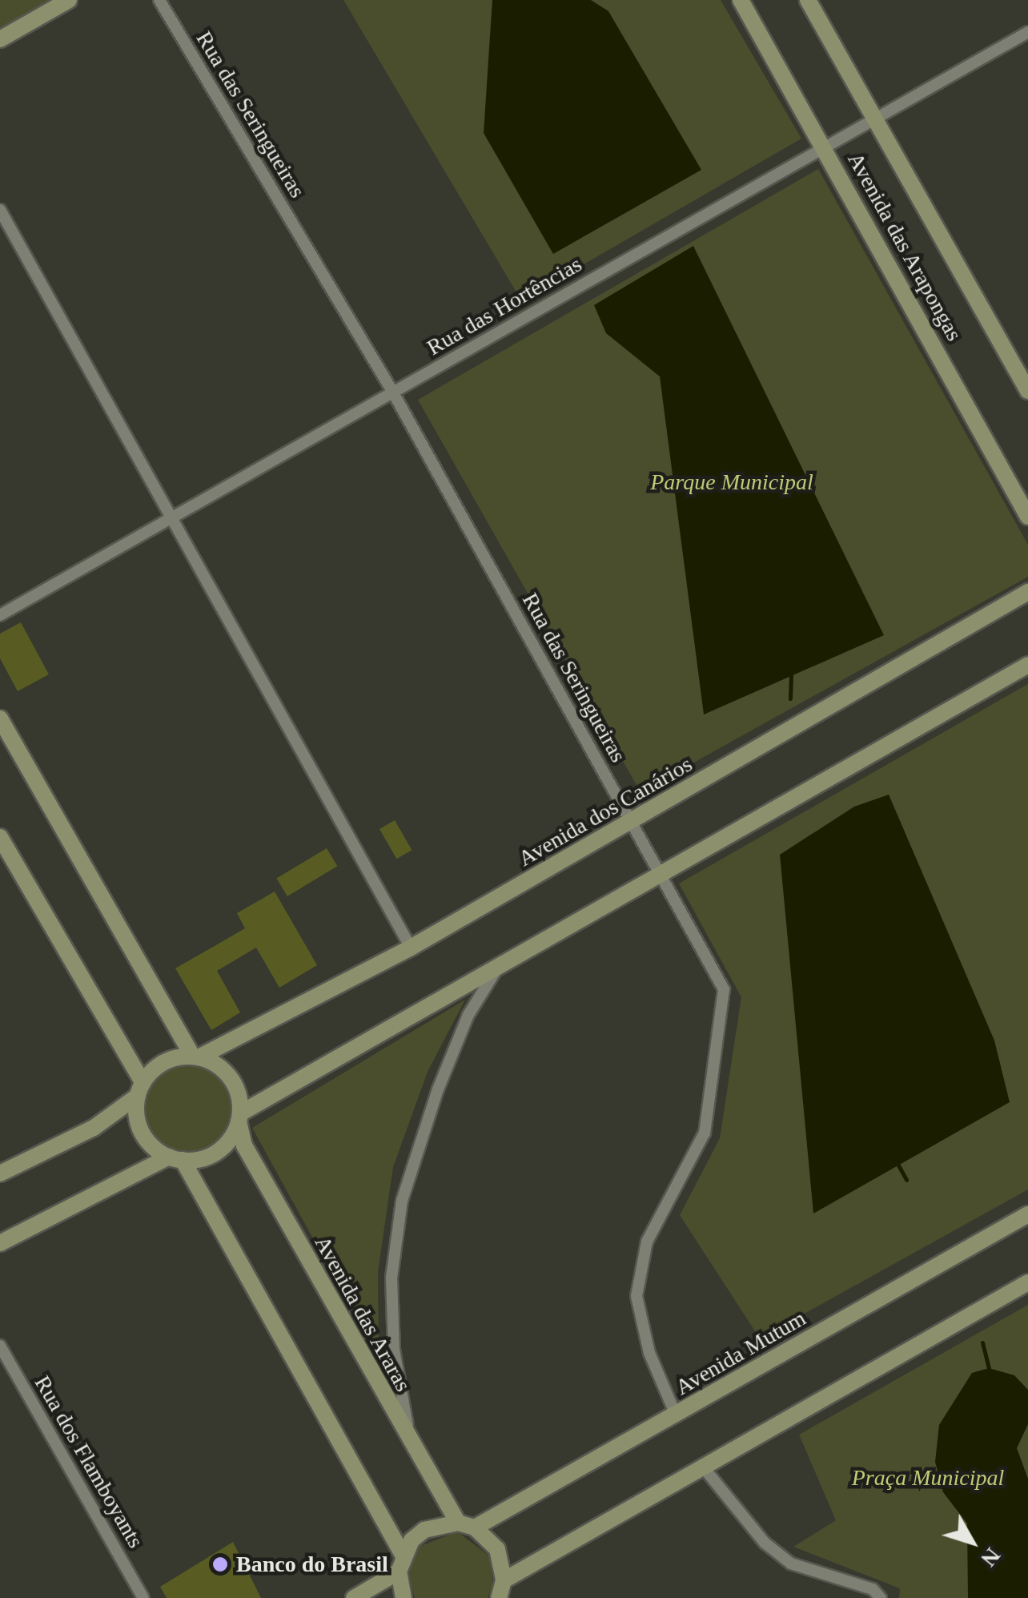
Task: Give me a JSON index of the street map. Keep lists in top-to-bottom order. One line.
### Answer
{"streets":{"street":["Rua das Seringueiras","Avenida das Arapongas","Rua das Hortências","Avenida dos Canários","Avenida das Araras","Avenida Mutum","Rua dos Flamboyants"]},"crossings":[["Rua das Seringueiras","Rua das Hortências"],["Rua das Seringueiras","Avenida dos Canários"],["Rua das Seringueiras","Avenida Mutum"],["Avenida das Arapongas","Rua das Hortências"],["Avenida dos Canários","Avenida das Araras"],["Avenida das Araras","Avenida Mutum"]],"parks":["Parque Municipal","Praça Municipal"],"places":["Banco do Brasil"],"north":"bottom right"}
